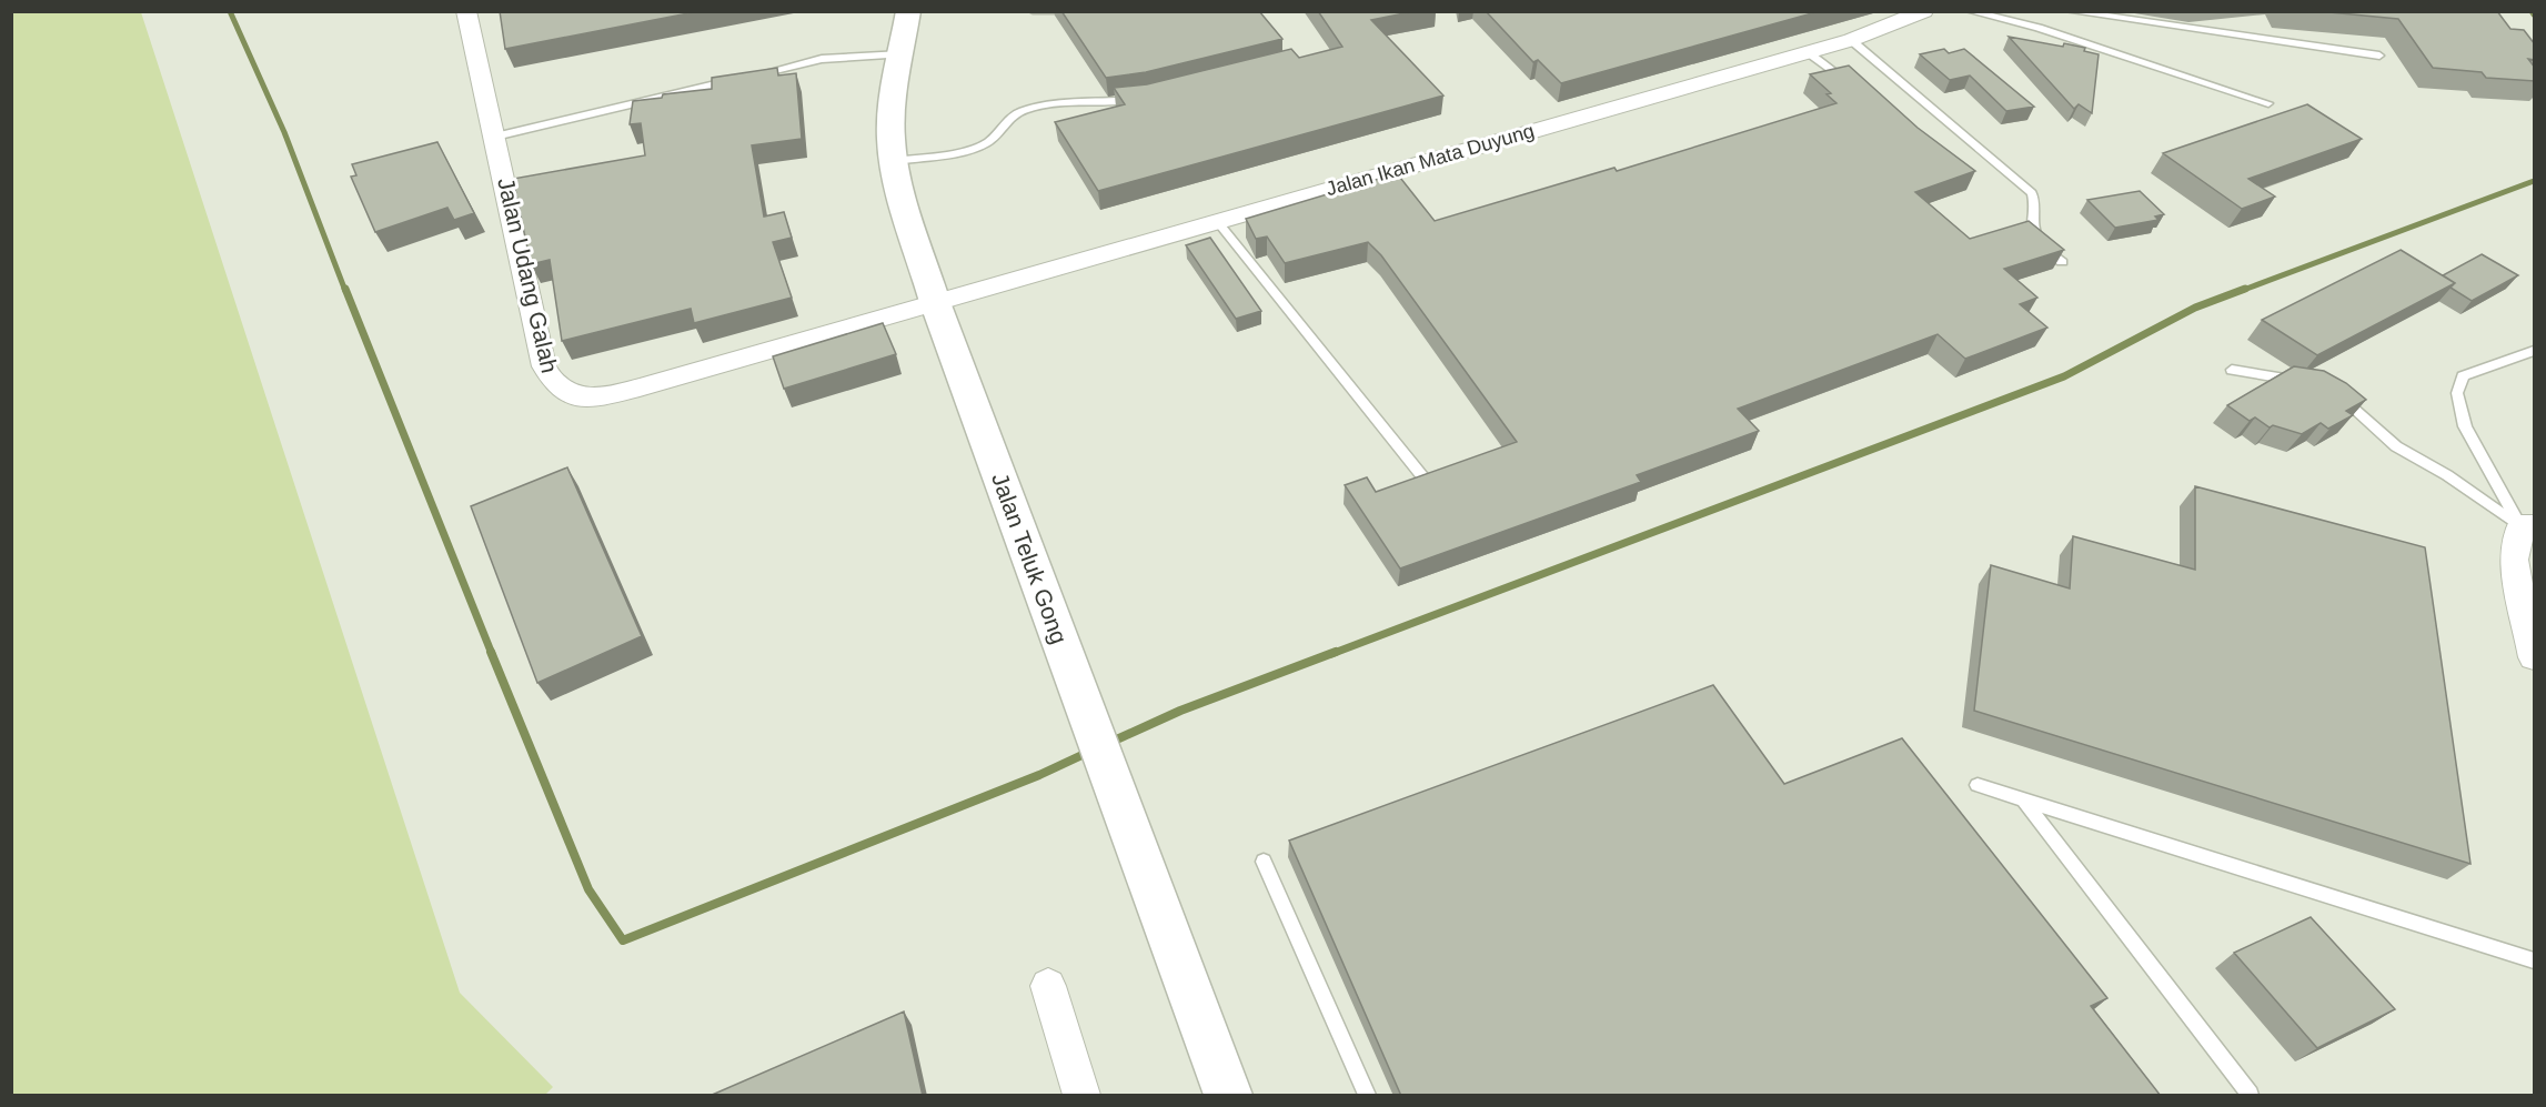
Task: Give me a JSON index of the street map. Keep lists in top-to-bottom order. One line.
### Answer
{"streets":{"street":["Jalan Ikan Mata Duyung","Jalan Udang Galah","Jalan Teluk Gong"]},"crossings":[["Jalan Ikan Mata Duyung","Jalan Udang Galah"],["Jalan Ikan Mata Duyung","Jalan Teluk Gong"],["Jalan Udang Galah","Jalan Teluk Gong"]]}
